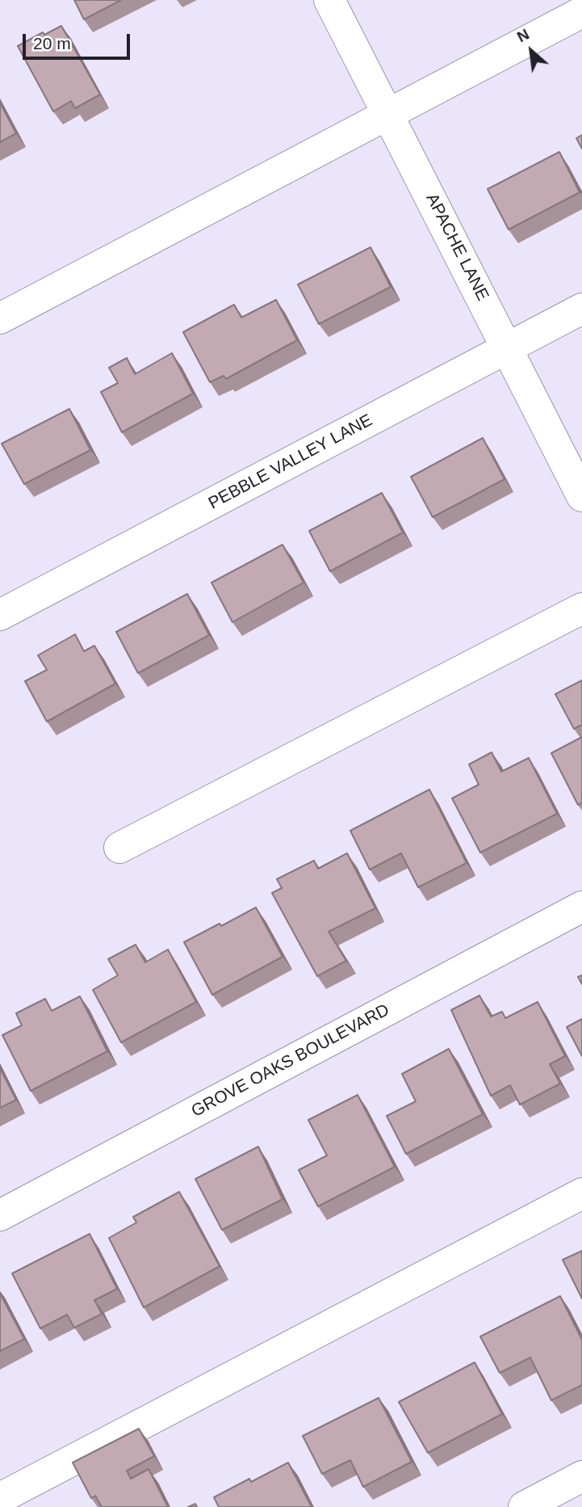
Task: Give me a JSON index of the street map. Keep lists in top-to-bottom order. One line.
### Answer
{"streets":{"street":["APACHE LANE","PEBBLE VALLEY LANE","GROVE OAKS BOULEVARD"]},"crossings":[["APACHE LANE","PEBBLE VALLEY LANE"]],"scale_bar":"20 m","north":"top left"}
